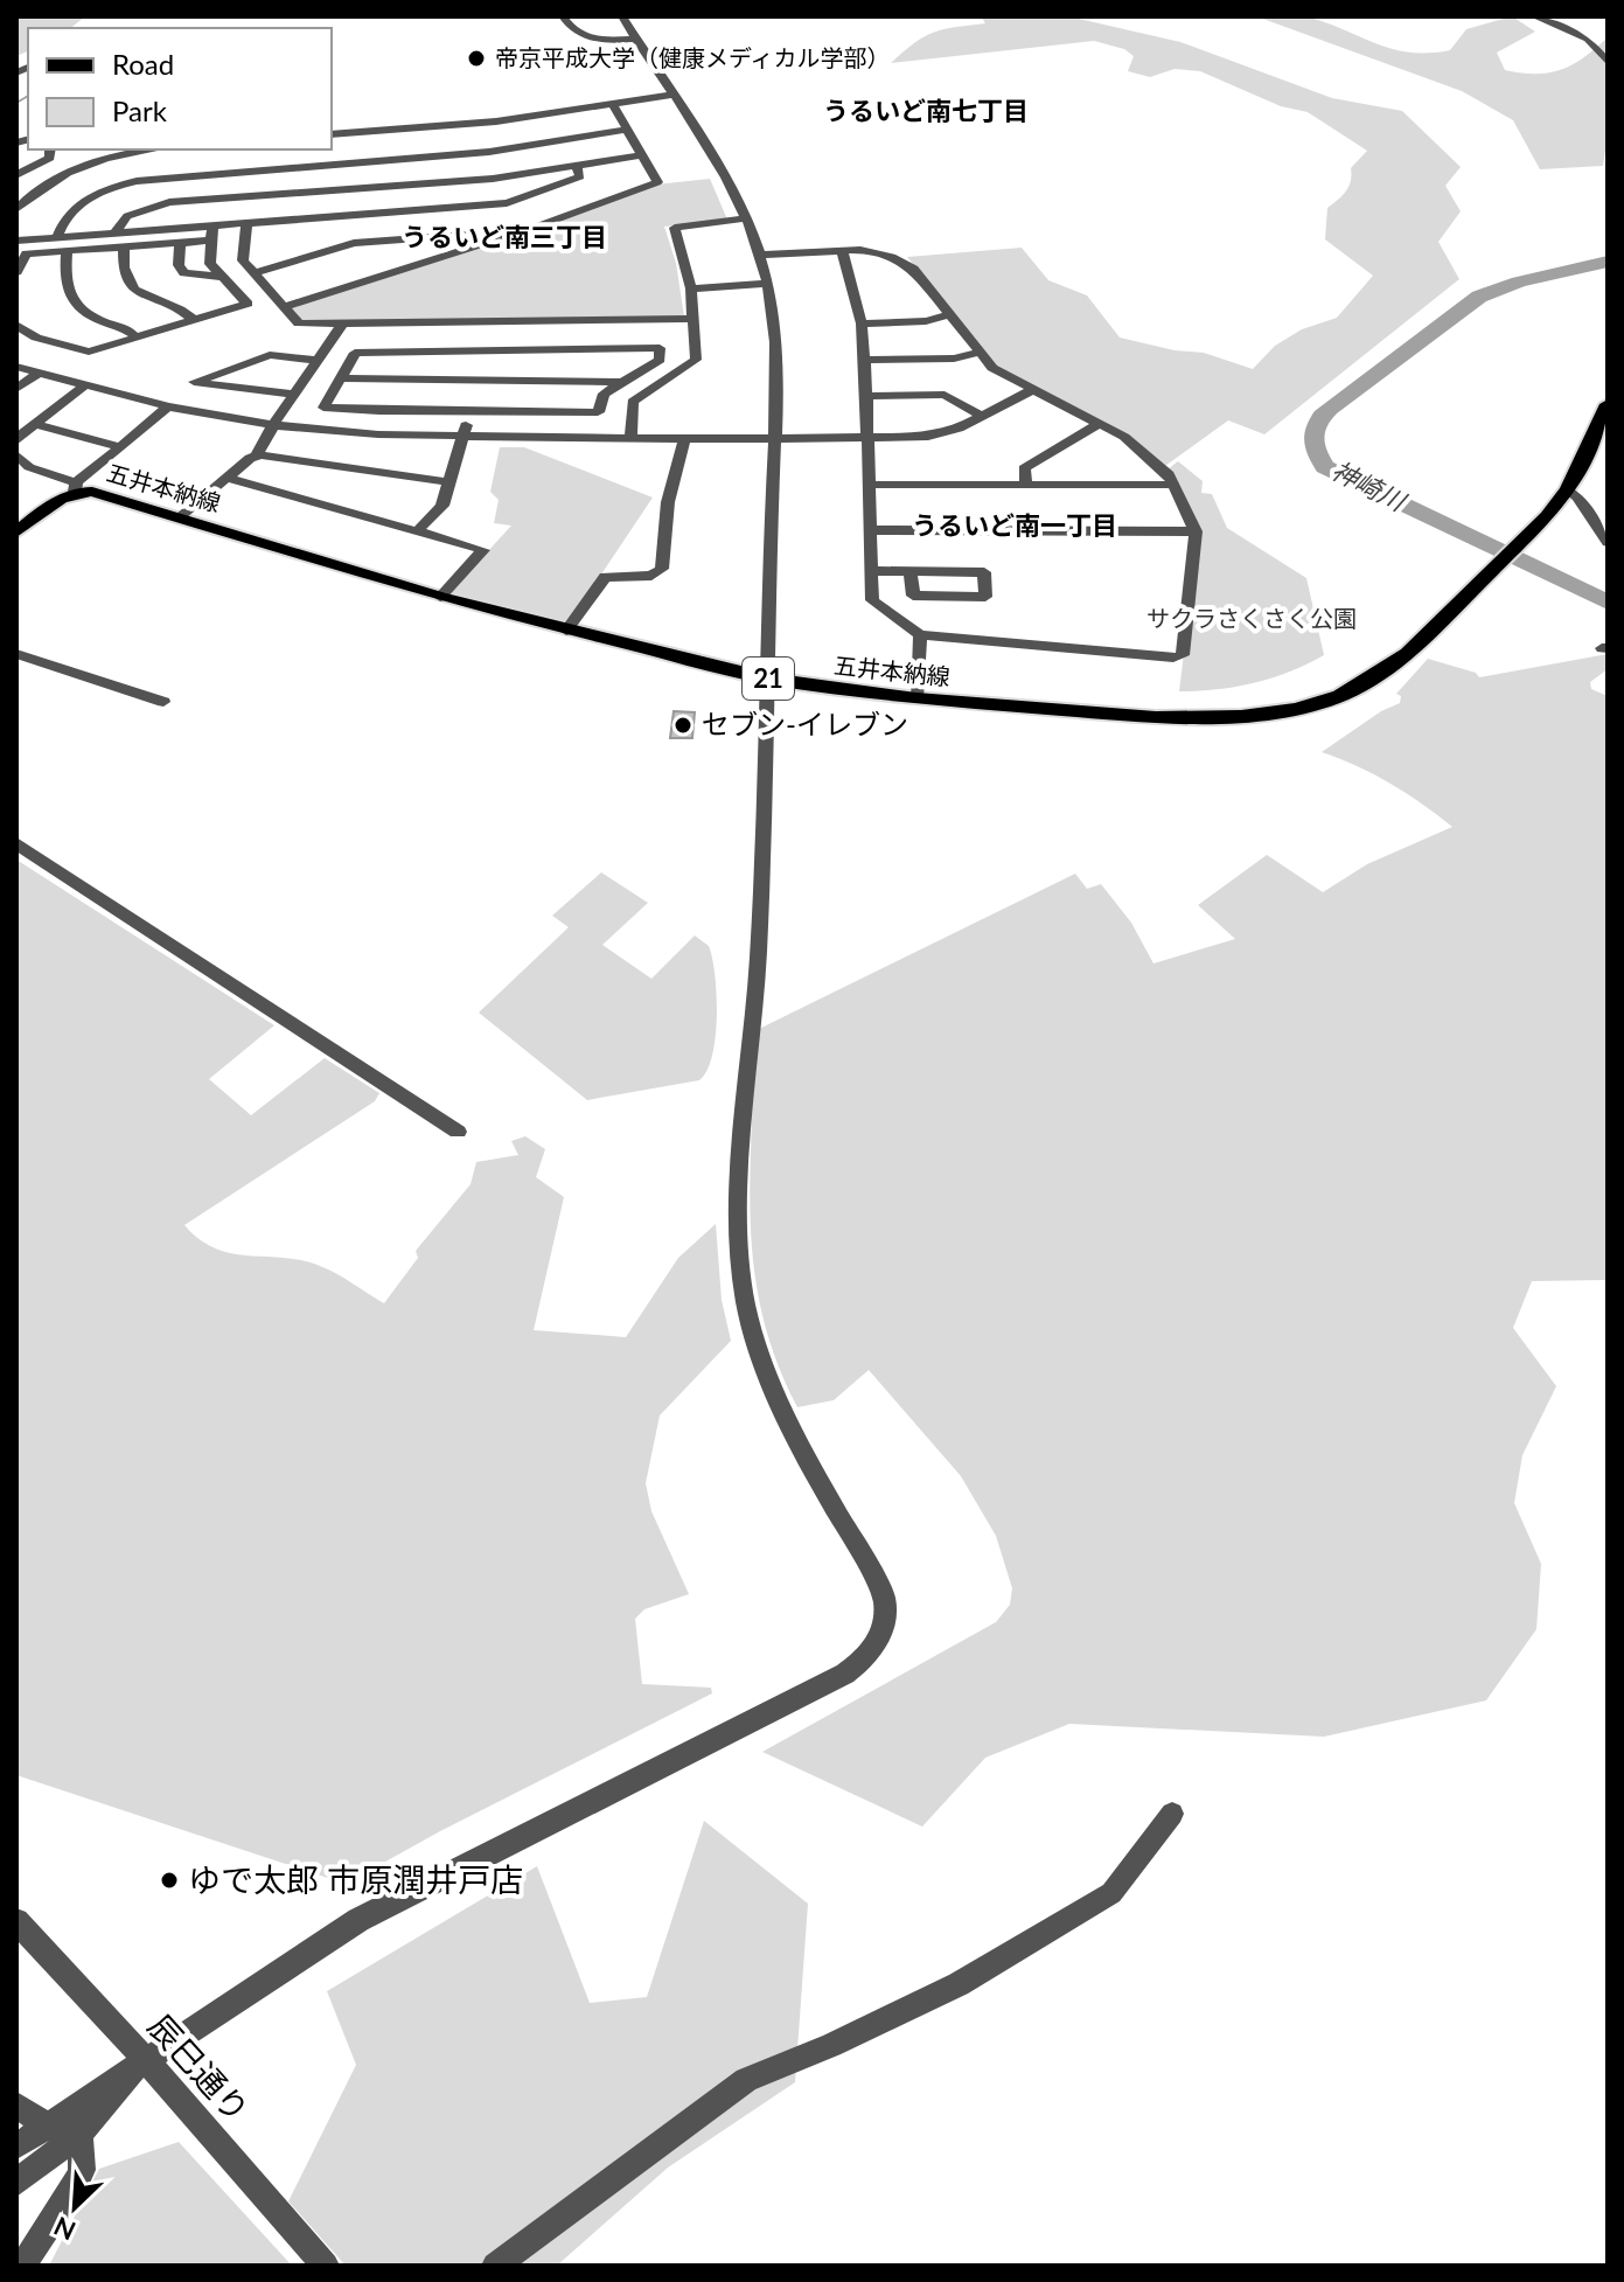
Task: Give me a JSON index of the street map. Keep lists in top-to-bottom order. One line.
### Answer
{"streets":{"main road":["五井本納線","21"],"street":["辰巳通り"]},"districts":["うるいど南七丁目","うるいど南三丁目","うるいど南一丁目"],"water":["神崎川"],"parks":["サクラさくさく公園"],"places":["帝京平成大学（健康メディカル学部）","セブン-イレブン","ゆで太郎 市原潤井戸店"],"legend":["Road","Park"],"north":"bottom left"}
